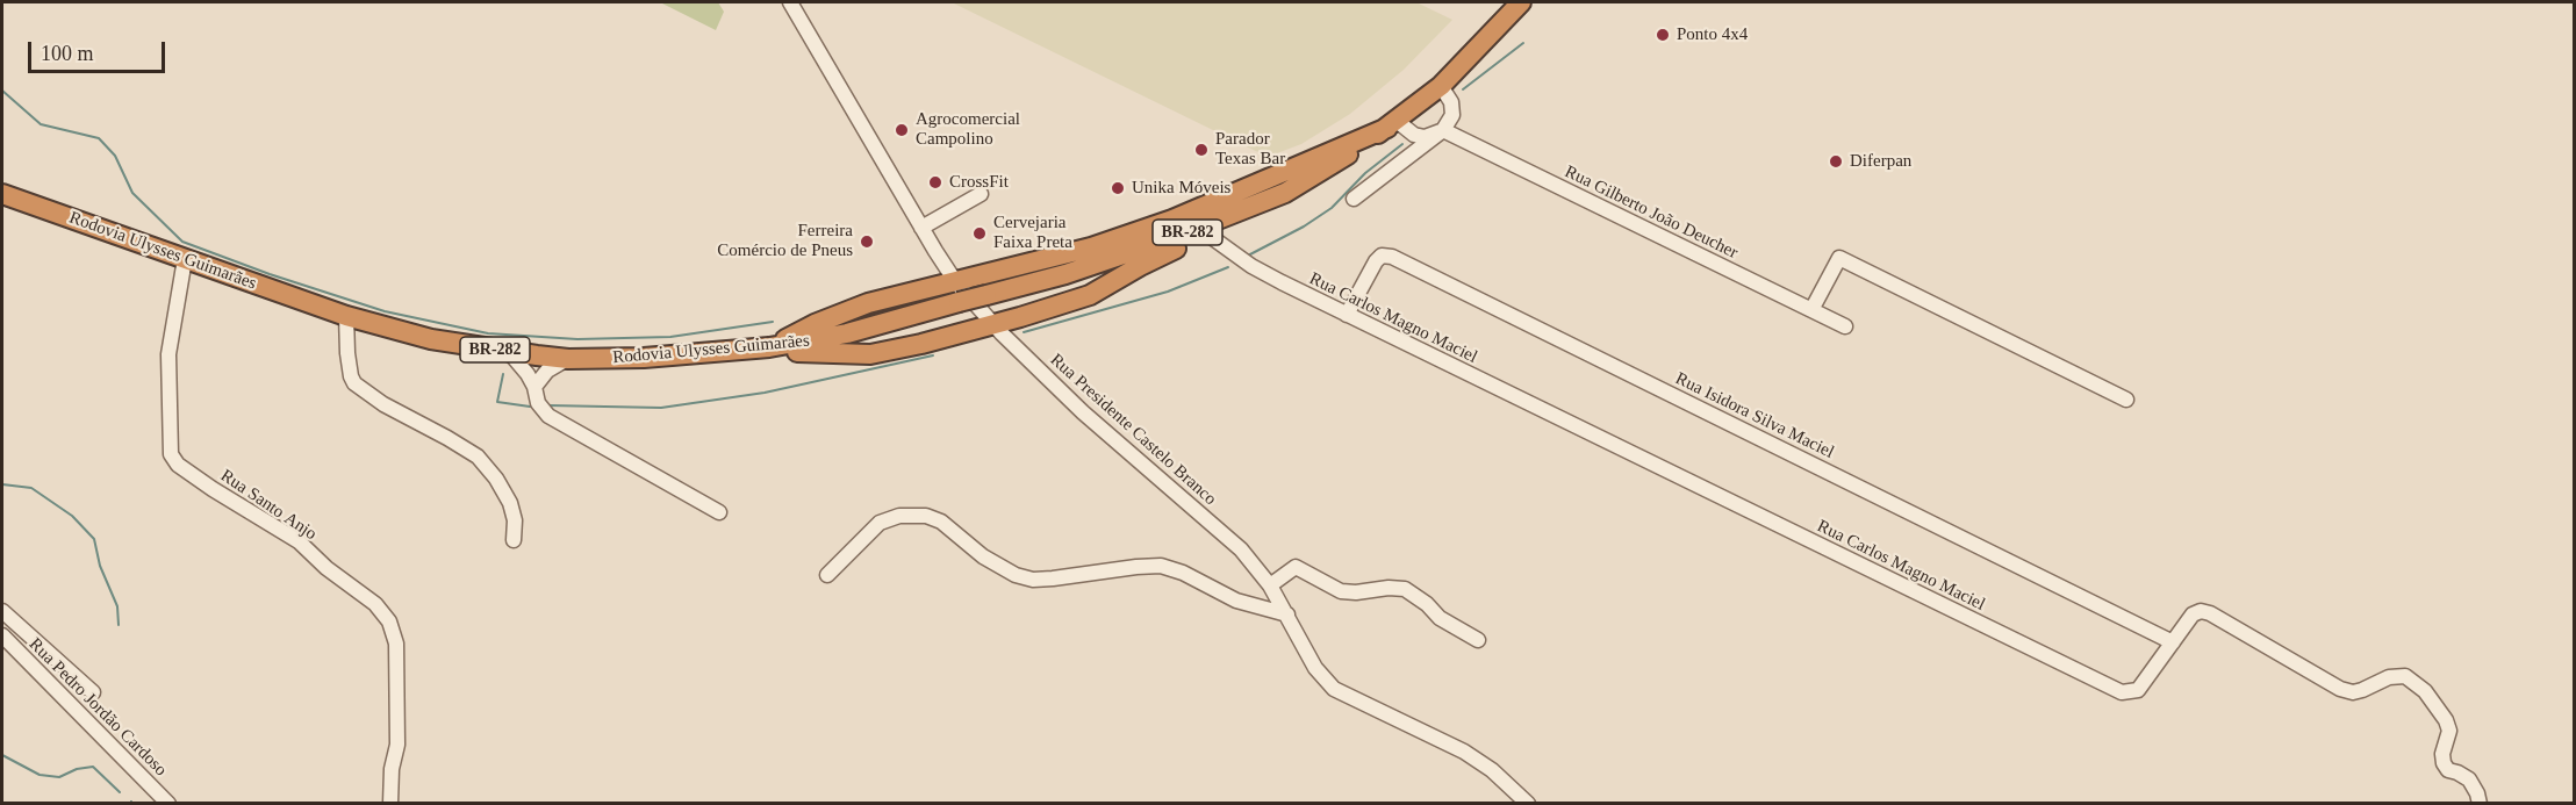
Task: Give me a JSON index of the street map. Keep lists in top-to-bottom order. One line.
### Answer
{"streets":{"highway":["BR-282","Rodovia Ulysses Guimarães"],"street":["Rua Gilberto João Deucher","Rua Carlos Magno Maciel","Rua Isidora Silva Maciel","Rua Presidente Castelo Branco","Rua Santo Anjo","Rua Pedro Jordão Cardoso"]},"crossings":[["Rodovia Ulysses Guimarães","Rua Santo Anjo"],["Rua Carlos Magno Maciel","Rua Isidora Silva Maciel"]],"places":["Ponto 4x4","Agrocomercial Campolino","Parador Texas Bar","Diferpan","CrossFit","Unika Móveis","Cervejaria Faixa Preta","Ferreira Comércio de Pneus"],"scale_bar":"100 m"}
